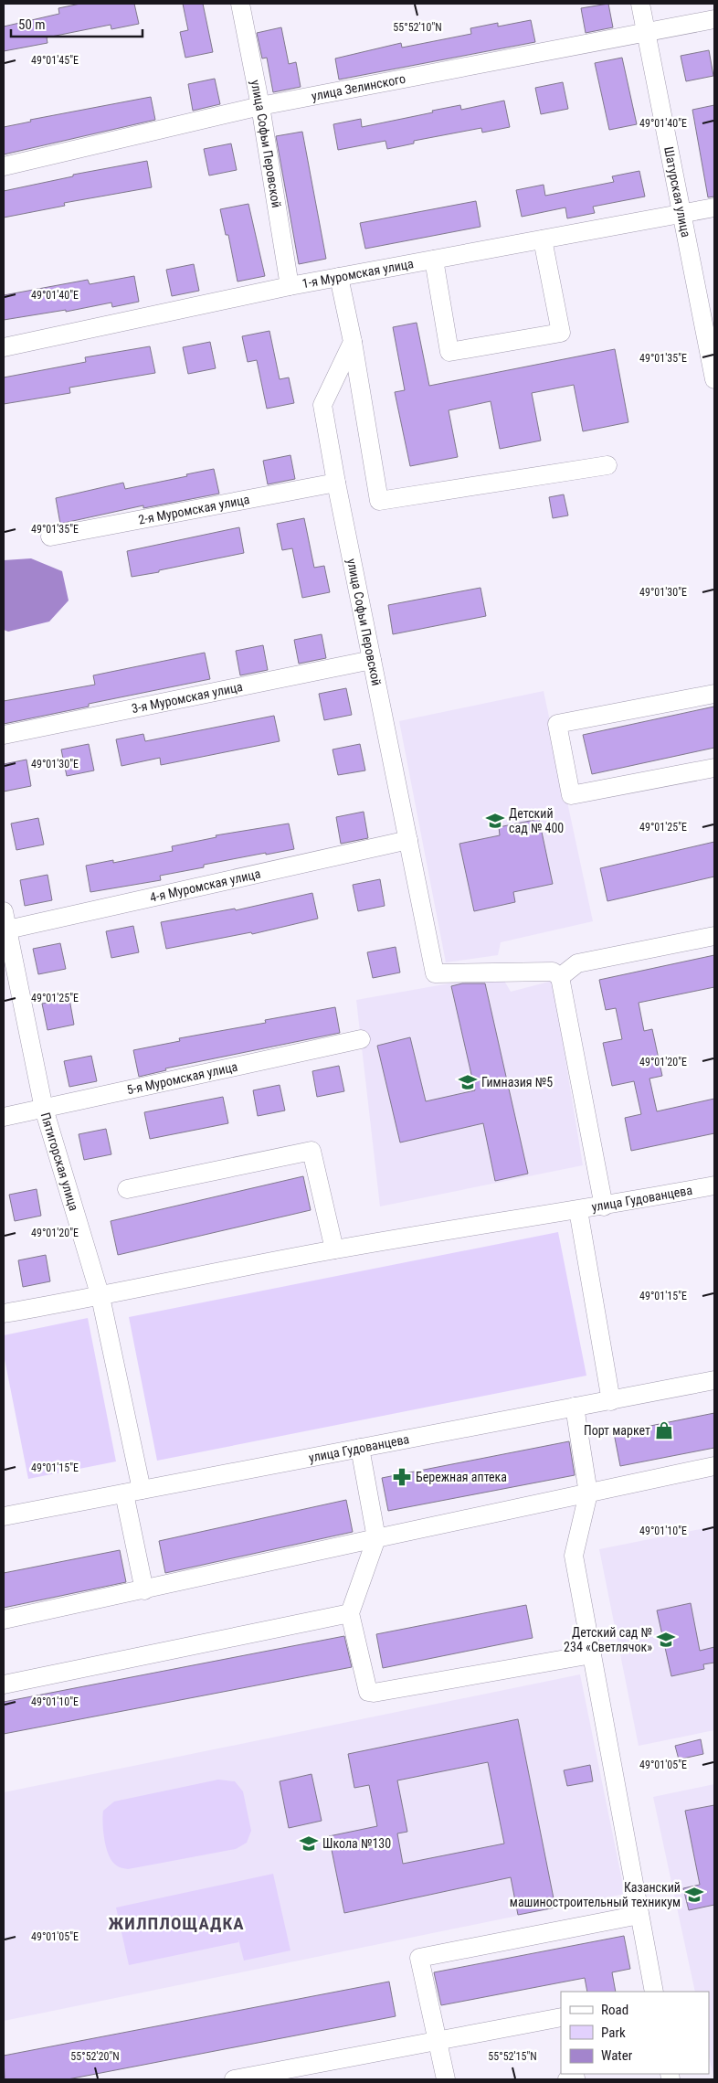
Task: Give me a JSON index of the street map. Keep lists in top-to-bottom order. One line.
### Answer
{"streets":{"street":["улица Зелинского","улица Софьи Перовской","Шатурская улица","1-я Муромская улица","2-я Муромская улица","3-я Муромская улица","4-я Муромская улица","5-я Муромская улица","Пятигорская улица","улица Гудованцева"]},"crossings":[["улица Зелинского","улица Софьи Перовской"],["улица Зелинского","Шатурская улица"],["улица Софьи Перовской","1-я Муромская улица"],["улица Софьи Перовской","2-я Муромская улица"],["улица Софьи Перовской","3-я Муромская улица"],["улица Софьи Перовской","4-я Муромская улица"],["Шатурская улица","1-я Муромская улица"],["4-я Муромская улица","Пятигорская улица"],["5-я Муромская улица","Пятигорская улица"],["Пятигорская улица","улица Гудованцева"]],"districts":["ЖИЛПЛОЩАДКА"],"places":{"school or university":["Детский сад № 400","Гимназия №5","Детский сад № 234 «Светлячок»","Школа №130","Казанский машиностроительный техникум"],"shop":["Порт маркет"],"pharmacy":["Бережная аптека"]},"legend":["Road","Park","Water"],"scale_bar":"50 m","coordinates":["55°52'10\"N","49°01'45\"E","49°01'40\"E","49°01'35\"E","49°01'30\"E","49°01'25\"E","49°01'20\"E","49°01'15\"E","49°01'10\"E","49°01'05\"E","55°52'20\"N","55°52'15\"N"]}
